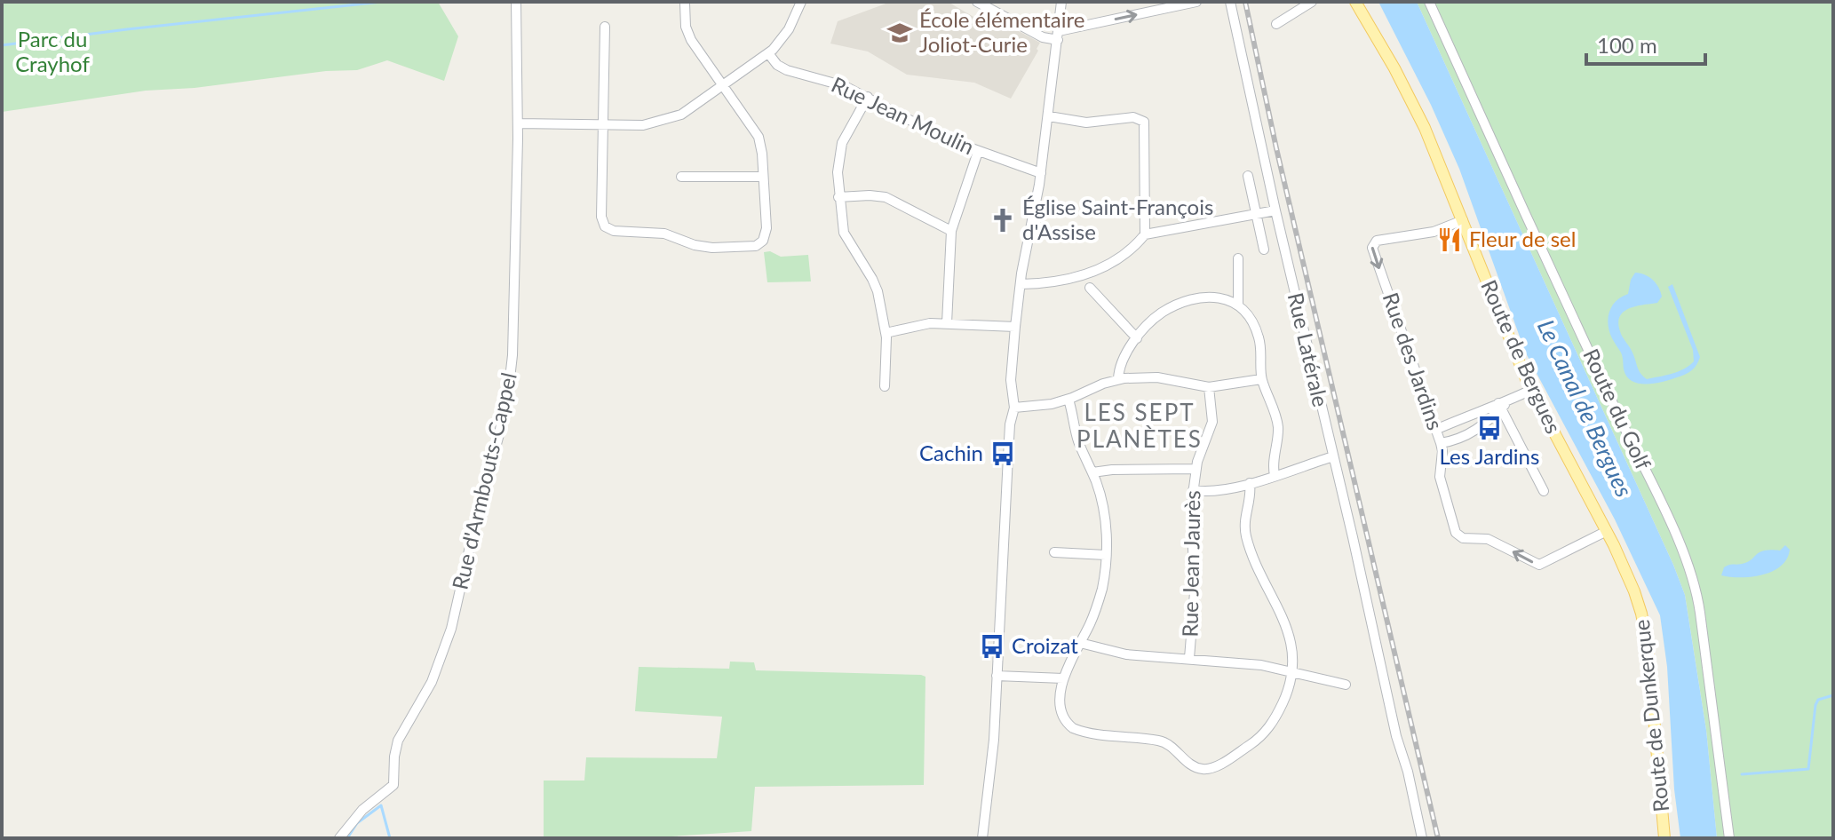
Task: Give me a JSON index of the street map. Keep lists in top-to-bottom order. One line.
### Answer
{"streets":{"main road":["Route de Bergues","Route de Dunkerque"],"street":["Rue Jean Moulin","Rue Latérale","Rue des Jardins","Route du Golf","Rue d'Armbouts-Cappel","Rue Jean Jaurès"]},"crossings":[["Route de Bergues","Rue des Jardins"],["Route de Bergues","Route de Dunkerque"]],"districts":["LES SEPT PLANÈTES"],"water":["Le Canal de Bergues"],"parks":["Parc du Crayhof"],"places":{"school or university":["École élémentaire Joliot-Curie"],"church":["Église Saint-François d'Assise"],"restaurant":["Fleur de sel"],"bus stop":["Les Jardins","Cachin","Croizat"]},"scale_bar":"100 m"}
